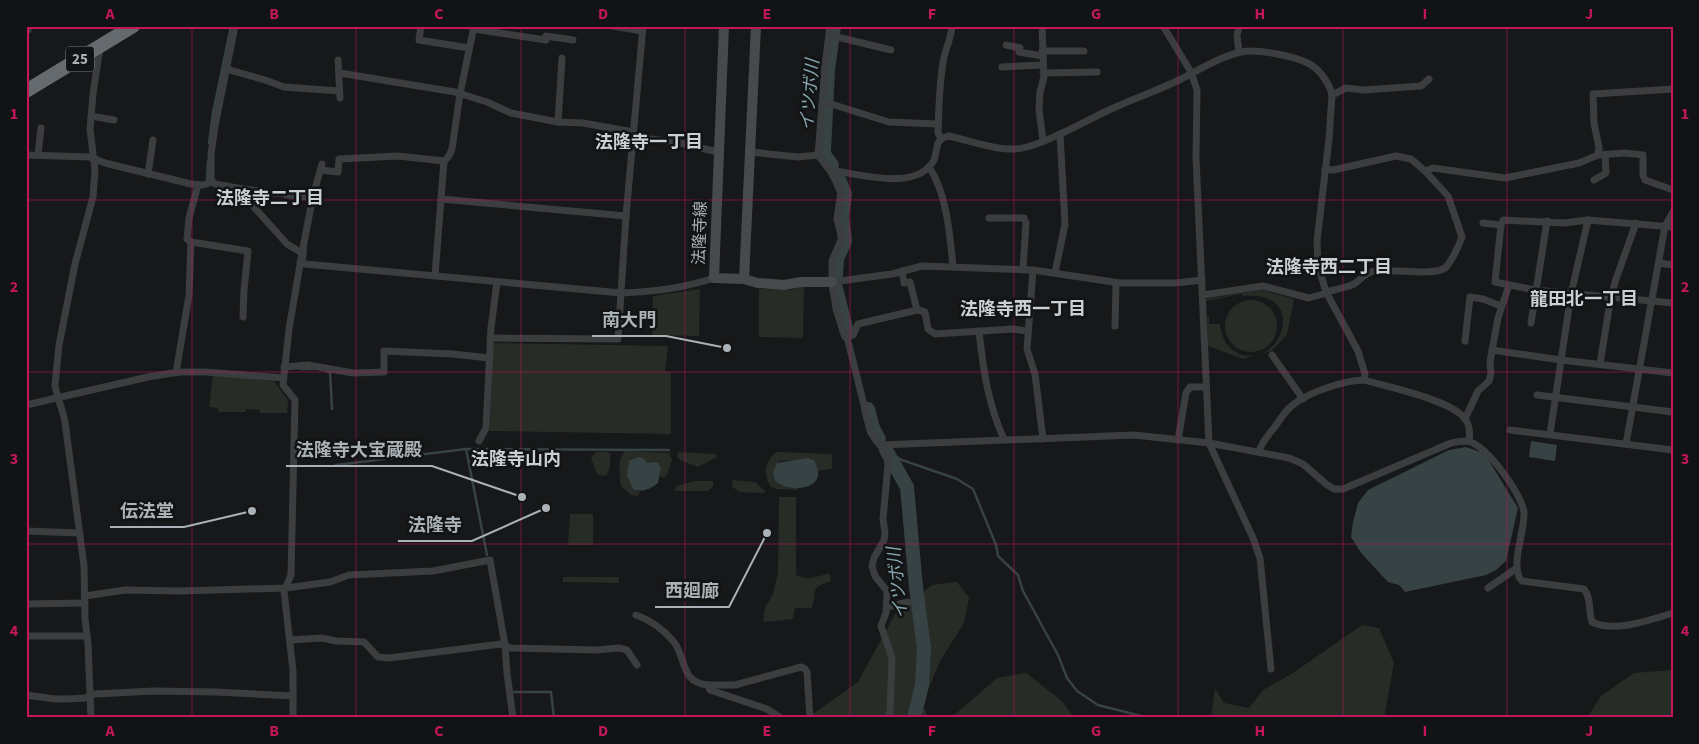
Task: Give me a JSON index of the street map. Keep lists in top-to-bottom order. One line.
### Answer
{"streets":{"highway":["25"],"main road":["法隆寺線"]},"districts":["法隆寺一丁目","法隆寺二丁目","法隆寺西二丁目","龍田北一丁目","法隆寺西一丁目","法隆寺山内"],"water":["イツボ川"],"places":["南大門","法隆寺大宝蔵殿","法隆寺","伝法堂","西廻廊"],"grid":{"columns":["A","B","C","D","E","F","G","H","I","J"],"rows":["1","2","3","4"]}}
